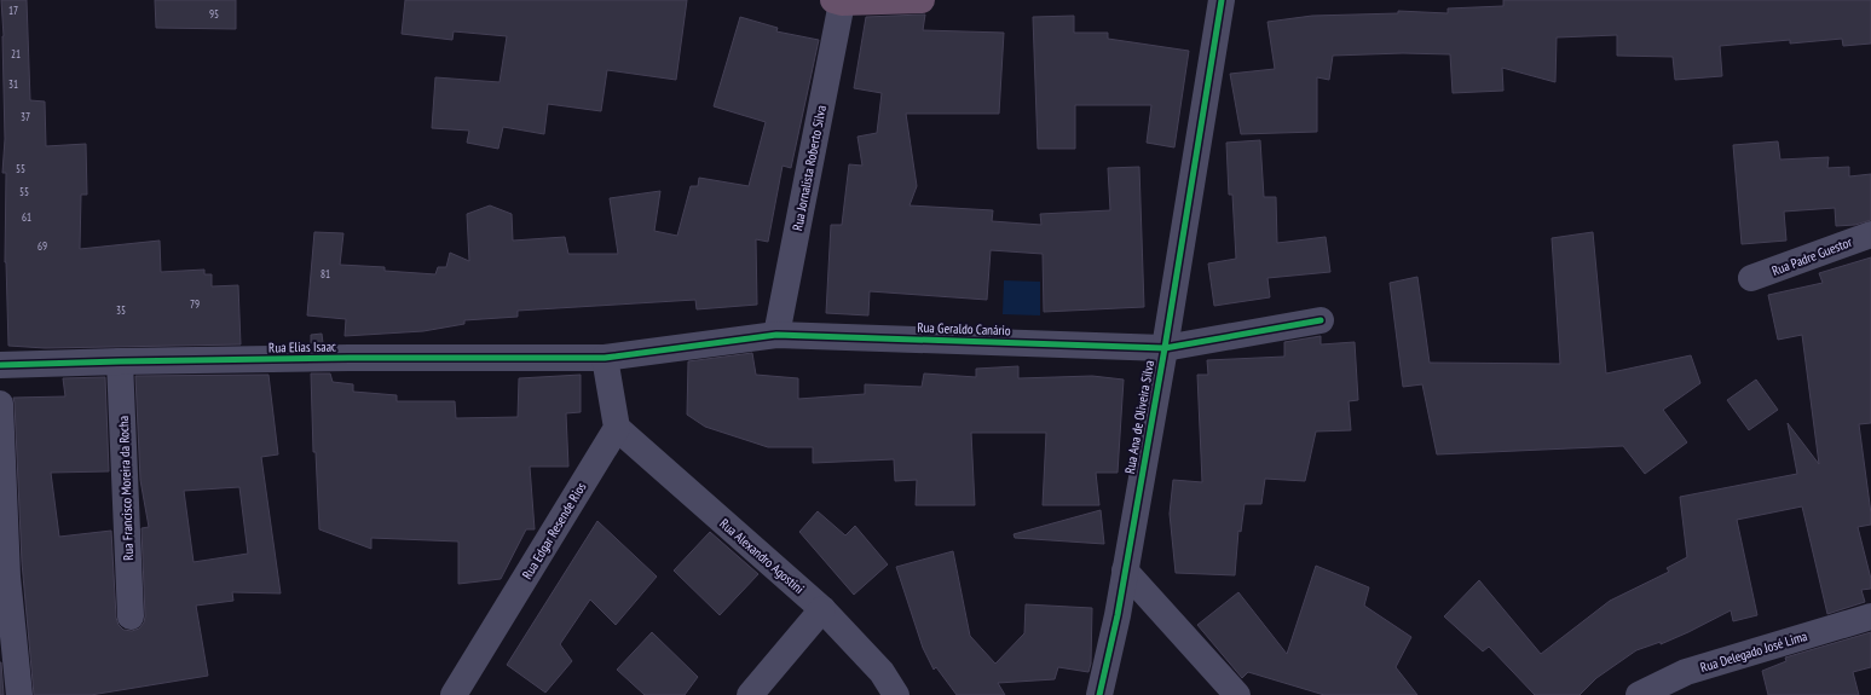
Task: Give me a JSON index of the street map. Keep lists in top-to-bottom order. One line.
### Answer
{"streets":{"street":["Rua Jornalista Roberto Silva","Rua Padre Guestor","Rua Geraldo Canário","Rua Elias Isaac","Rua Ana de Oliveira Silva","Rua Francisco Moreira da Rocha","Rua Edgar Resende Rios","Rua Alexandro Agostini","Rua Delegado José Lima"]},"crossings":[["Rua Jornalista Roberto Silva","Rua Geraldo Canário"],["Rua Geraldo Canário","Rua Elias Isaac"],["Rua Geraldo Canário","Rua Ana de Oliveira Silva"],["Rua Elias Isaac","Rua Francisco Moreira da Rocha"],["Rua Edgar Resende Rios","Rua Alexandro Agostini"]],"house_numbers":["17","95","21","31","37","55","55","61","69","81","79","35"]}
